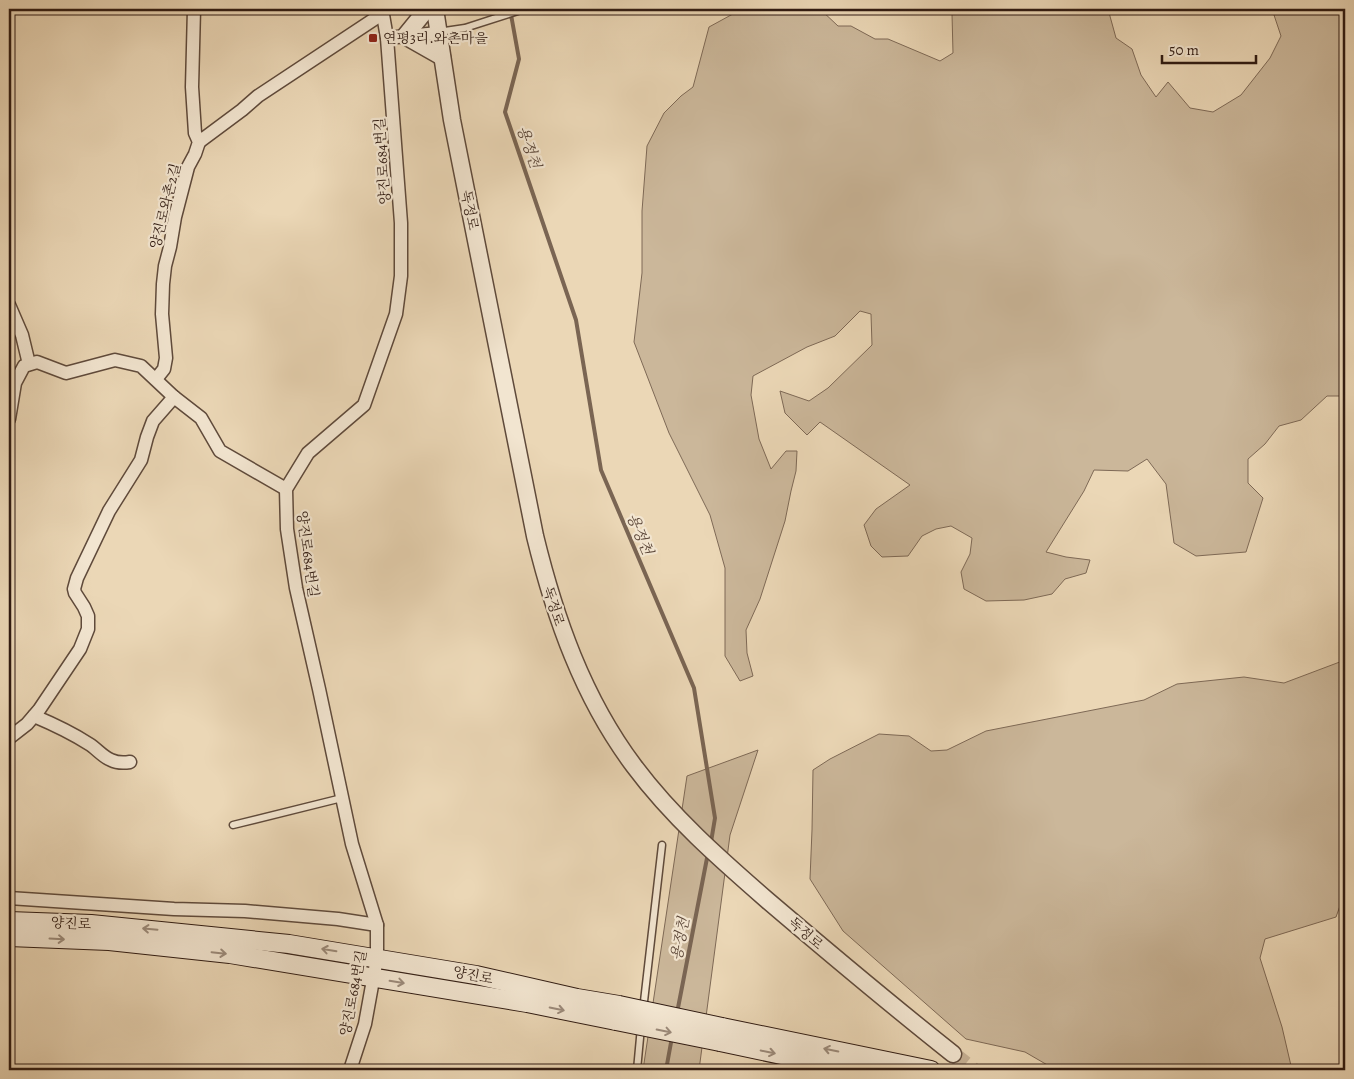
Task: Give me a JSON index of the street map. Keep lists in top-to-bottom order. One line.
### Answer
{"streets":{"main road":["양진로"],"street":["양진로684번길","양진로와촌2길","독정로"]},"crossings":[["양진로684번길","양진로와촌2길"],["양진로684번길","양진로"]],"water":["용정천"],"places":{"transit":["연평3리.와촌마을"]},"scale_bar":"50 m"}
